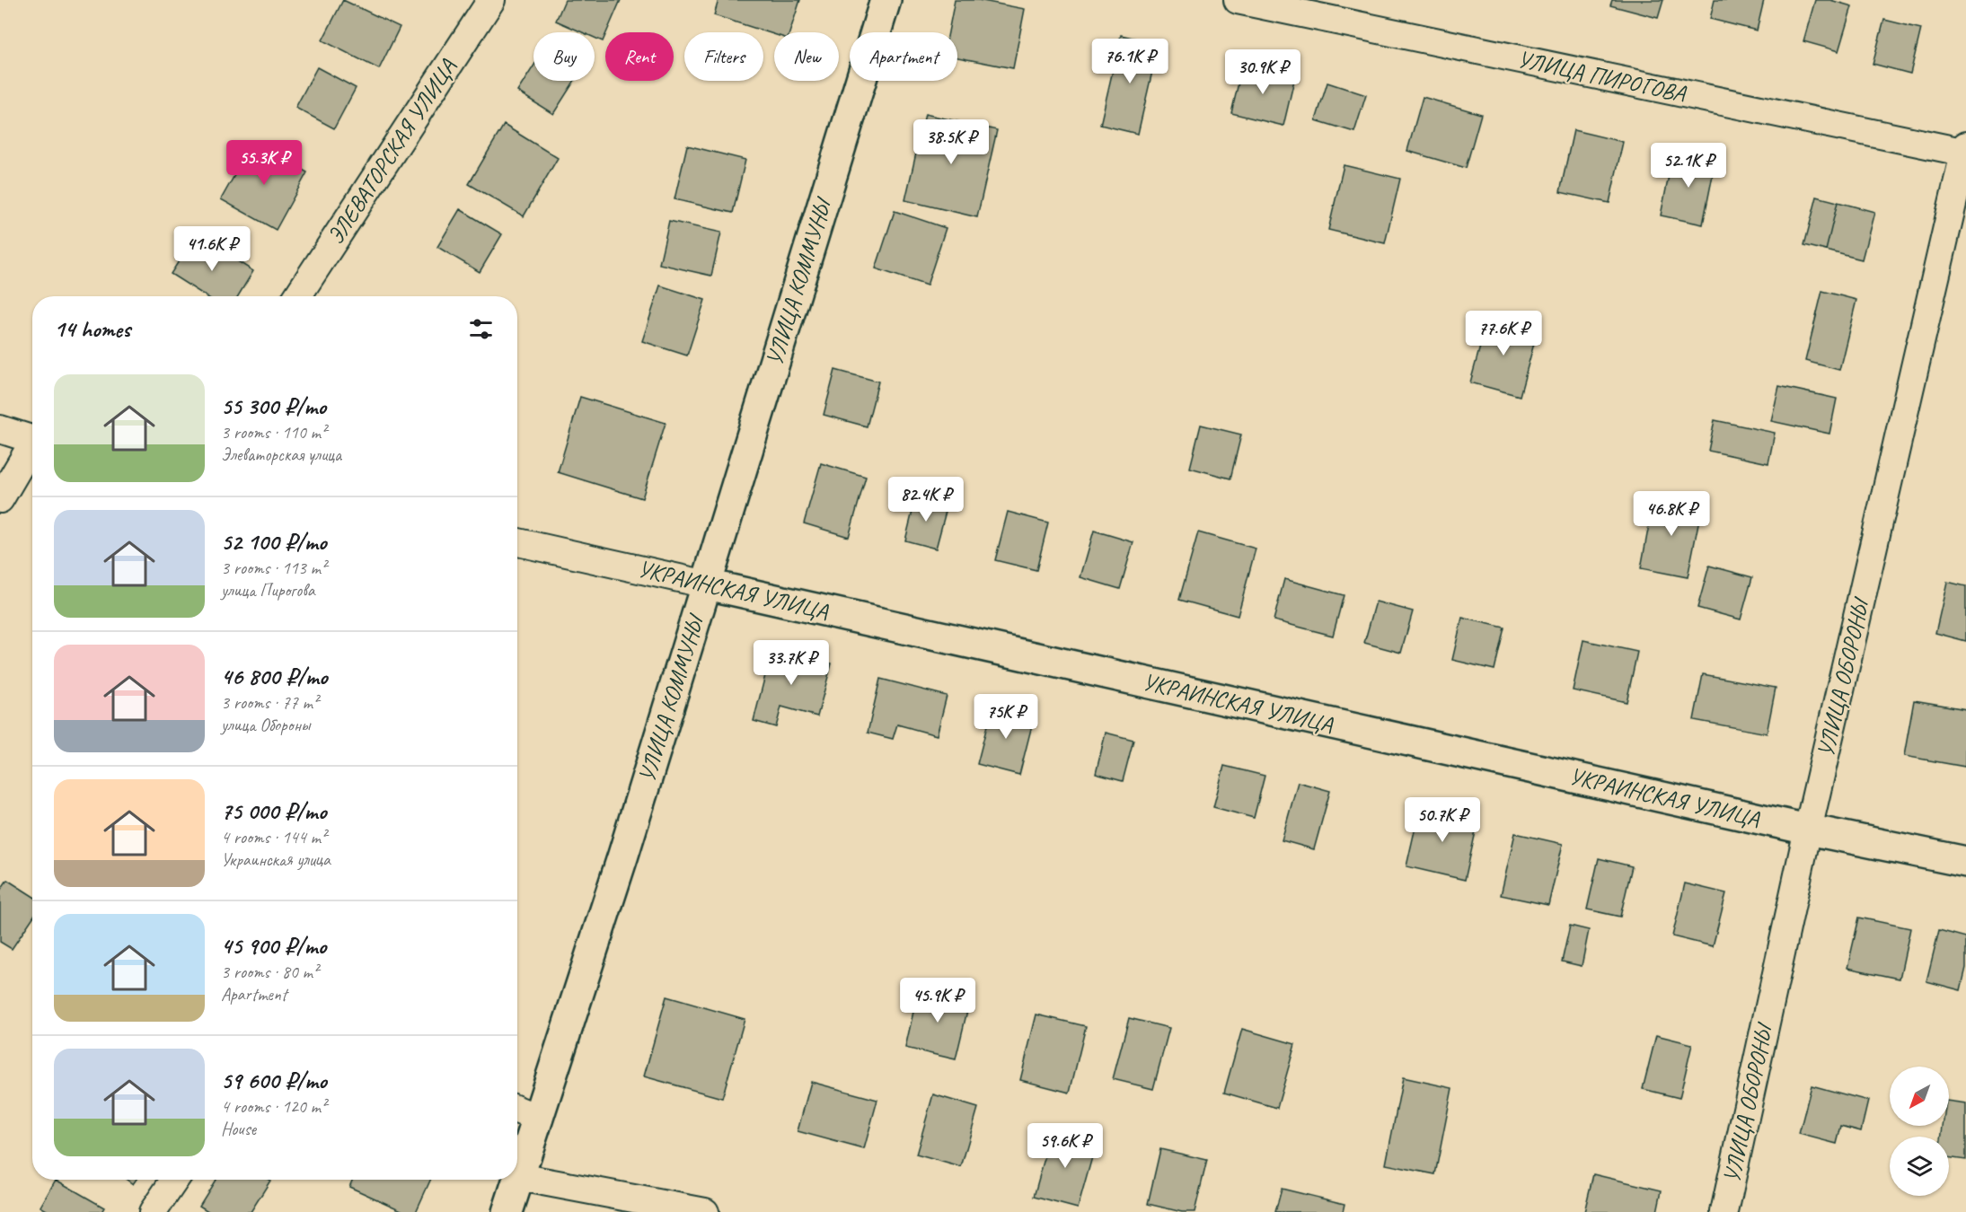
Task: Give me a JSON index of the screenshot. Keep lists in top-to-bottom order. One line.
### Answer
{"streets":{"street":["УЛИЦА ПИРОГОВА","ЭЛЕВАТОРСКАЯ УЛИЦА","УЛИЦА КОММУНЫ","УКРАИНСКАЯ УЛИЦА","УЛИЦА ОБОРОНЫ"]},"crossings":[["УЛИЦА ПИРОГОВА","УЛИЦА ОБОРОНЫ"],["УЛИЦА КОММУНЫ","УКРАИНСКАЯ УЛИЦА"],["УКРАИНСКАЯ УЛИЦА","УЛИЦА ОБОРОНЫ"]],"north":"bottom left","page":{"chip":["Buy","Rent","Filters","New","Apartment"],"price":["76.1K ₽","30.9K ₽","38.5K ₽","55.3K ₽","52.1K ₽","41.6K ₽","77.6K ₽","82.4K ₽","46.8K ₽","33.7K ₽","75K ₽","50.7K ₽","45.9K ₽","59.6K ₽"],"heading":"14 homes","list":[{"name":"55 300 ₽/mo","note":"3 rooms · 110 m² · Элеваторская улица"},{"name":"52 100 ₽/mo","note":"3 rooms · 113 m² · улица Пирогова"},{"name":"46 800 ₽/mo","note":"3 rooms · 77 m² · улица Обороны"},{"name":"75 000 ₽/mo","note":"4 rooms · 144 m² · Украинская улица"},{"name":"45 900 ₽/mo","note":"3 rooms · 80 m² · Apartment"},{"name":"59 600 ₽/mo","note":"4 rooms · 120 m² · House"}]}}
